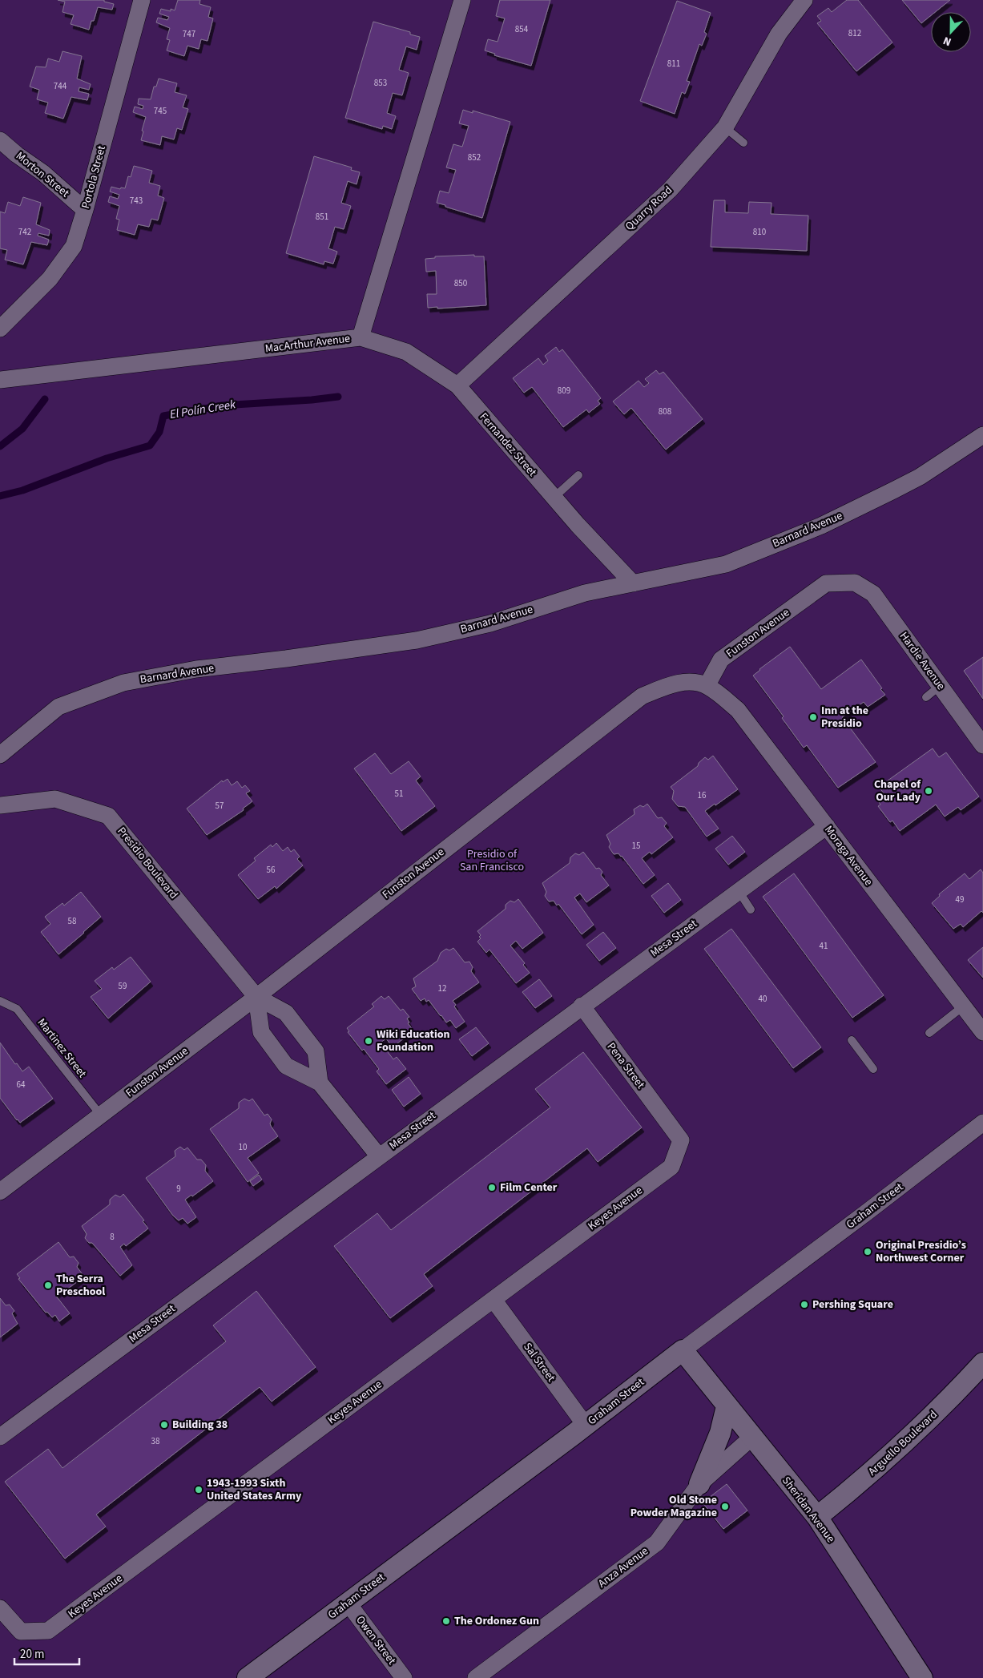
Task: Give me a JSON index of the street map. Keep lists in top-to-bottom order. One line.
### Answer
{"streets":{"street":["Morton Street","Portola Street","Quarry Road","MacArthur Avenue","Fernandez Street","Barnard Avenue","Funston Avenue","Hardie Avenue","Moraga Avenue","Presidio Boulevard","Mesa Street","Pena Street","Graham Street","Keyes Avenue","Sal Street","Arguello Boulevard","Sheridan Avenue","Anza Avenue","Owen Street"],"lane":["Martinez Street"]},"crossings":[["Morton Street","Portola Street"],["Quarry Road","Fernandez Street"],["MacArthur Avenue","Fernandez Street"],["Fernandez Street","Barnard Avenue"],["Funston Avenue","Hardie Avenue"],["Funston Avenue","Moraga Avenue"],["Funston Avenue","Presidio Boulevard"],["Funston Avenue","Martinez Street"],["Moraga Avenue","Mesa Street"],["Mesa Street","Pena Street"],["Pena Street","Keyes Avenue"],["Graham Street","Sal Street"],["Graham Street","Sheridan Avenue"],["Graham Street","Owen Street"],["Keyes Avenue","Sal Street"],["Arguello Boulevard","Sheridan Avenue"],["Sheridan Avenue","Anza Avenue"]],"water":["El Polín Creek"],"parks":["Presidio of San Francisco"],"places":["Inn at the Presidio","Chapel of Our Lady","Wiki Education Foundation","Film Center","Original Presidio’s Northwest Corner","The Serra Preschool","Pershing Square","Building 38","1943-1993 Sixth United States Army","Old Stone Powder Magazine","The Ordonez Gun"],"house_numbers":["854","812","747","811","853","744","745","852","743","851","742","810","850","809","808","51","16","57","15","56","49","58","41","59","12","40","64","10","9","8","38"],"scale_bar":"20 m","north":"bottom"}
